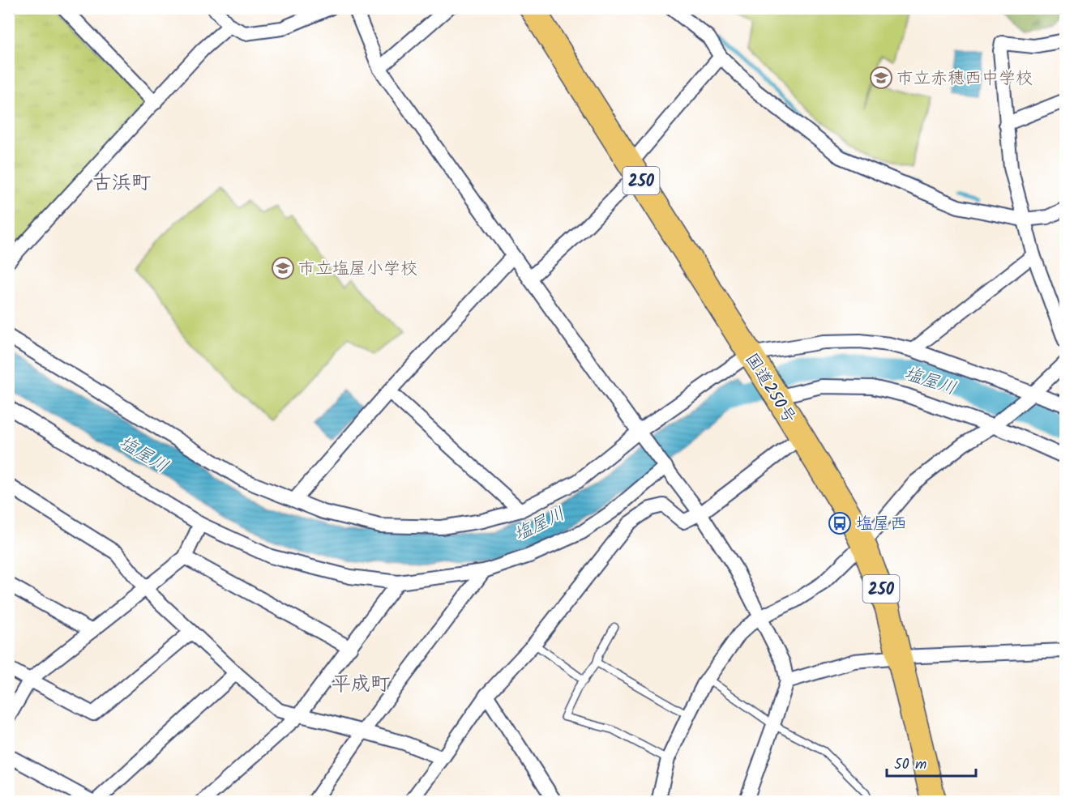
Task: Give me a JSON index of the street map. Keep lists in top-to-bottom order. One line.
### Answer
{"streets":{"highway":["250","国道250号"]},"districts":["古浜町","平成町"],"water":["塩屋川"],"places":{"school or university":["市立赤穂西中学校","市立塩屋小学校"],"bus stop":["塩屋西"]},"scale_bar":"50 m"}
